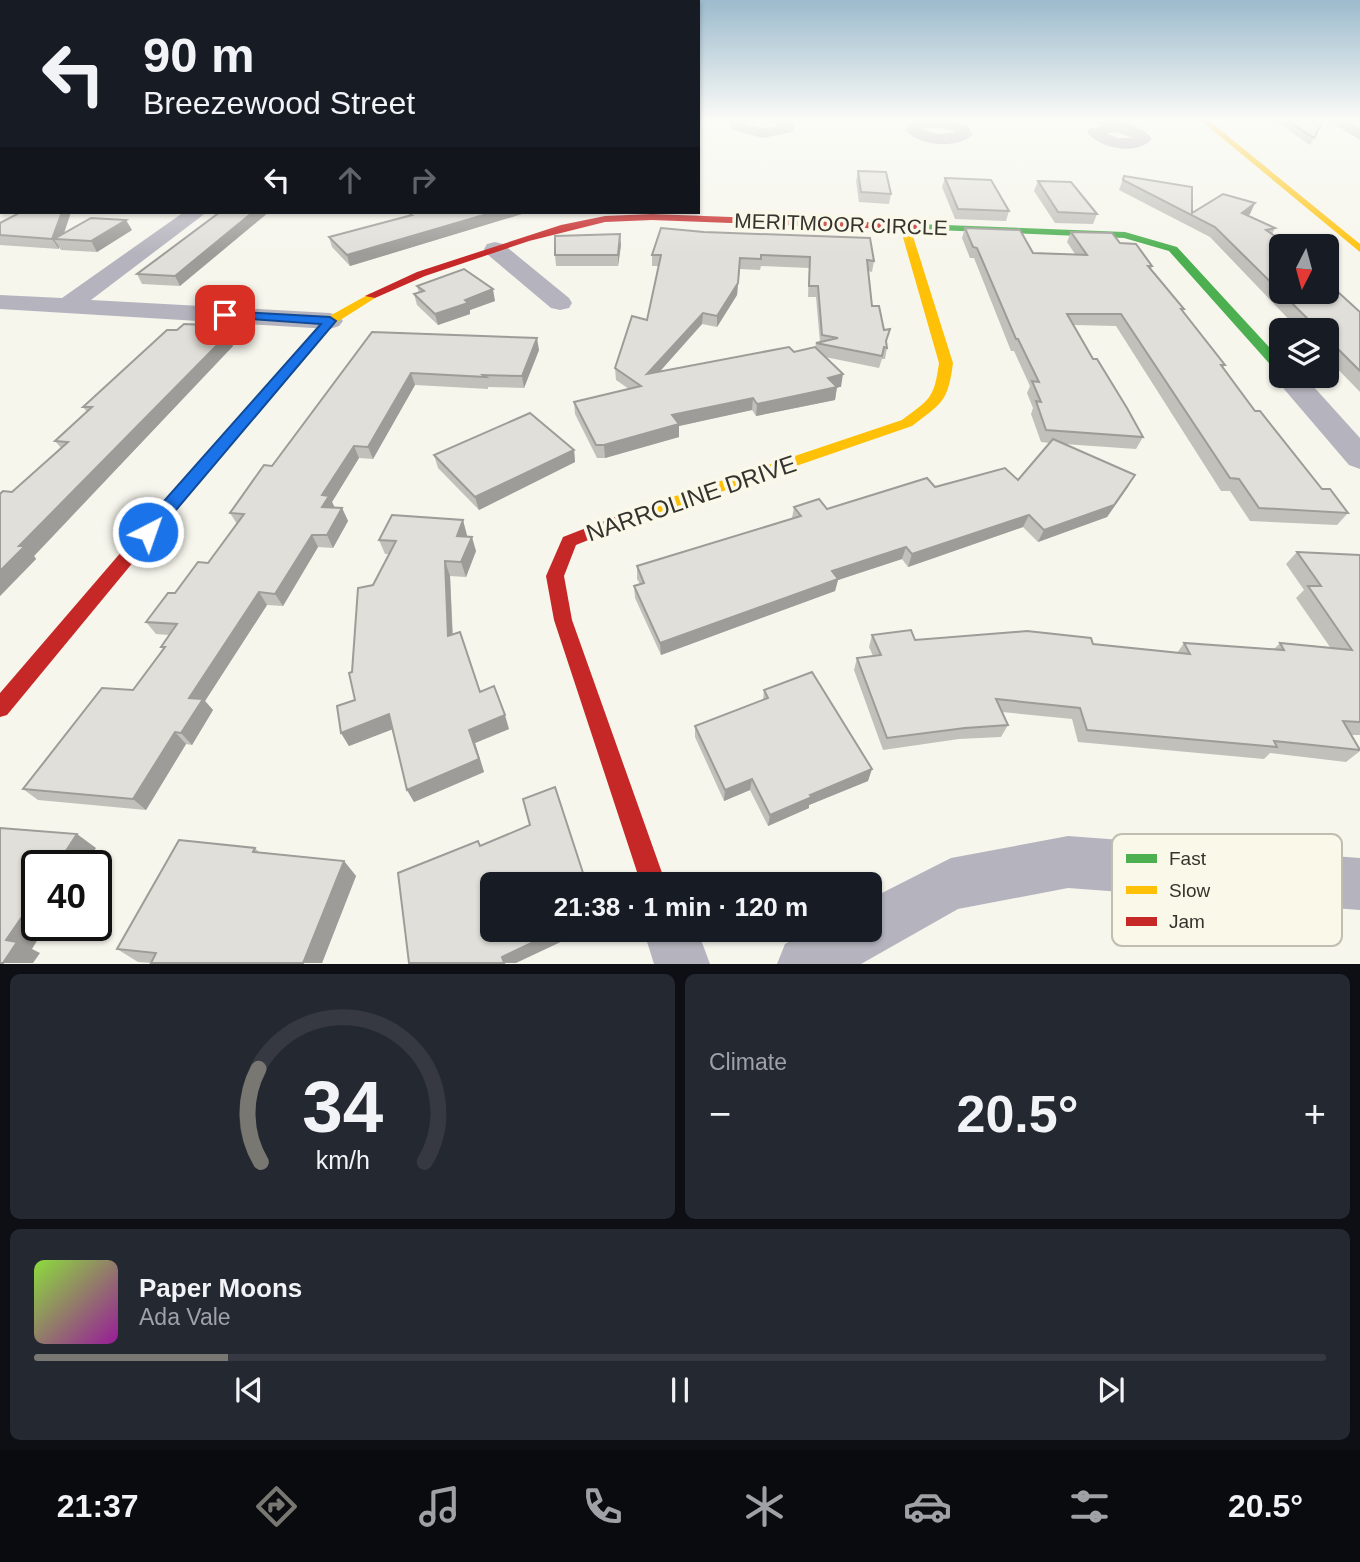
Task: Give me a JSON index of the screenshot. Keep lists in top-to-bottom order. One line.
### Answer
{"streets":{"street":["MERITMOOR CIRCLE","NARROLINE DRIVE"]},"crossings":[["MERITMOOR CIRCLE","NARROLINE DRIVE"]],"legend":["Fast","Slow","Jam"],"north":"bottom","page":{"turn":["90 m","Breezewood Street"],"limit":"40","trip":"21:38 · 1 min · 120 m","tile":"Climate","heat":["−","20.5°","+"],"song":["Paper Moons","Ada Vale"],"tabs":["21:37","20.5°"],"gauge":["34","km/h"]}}
